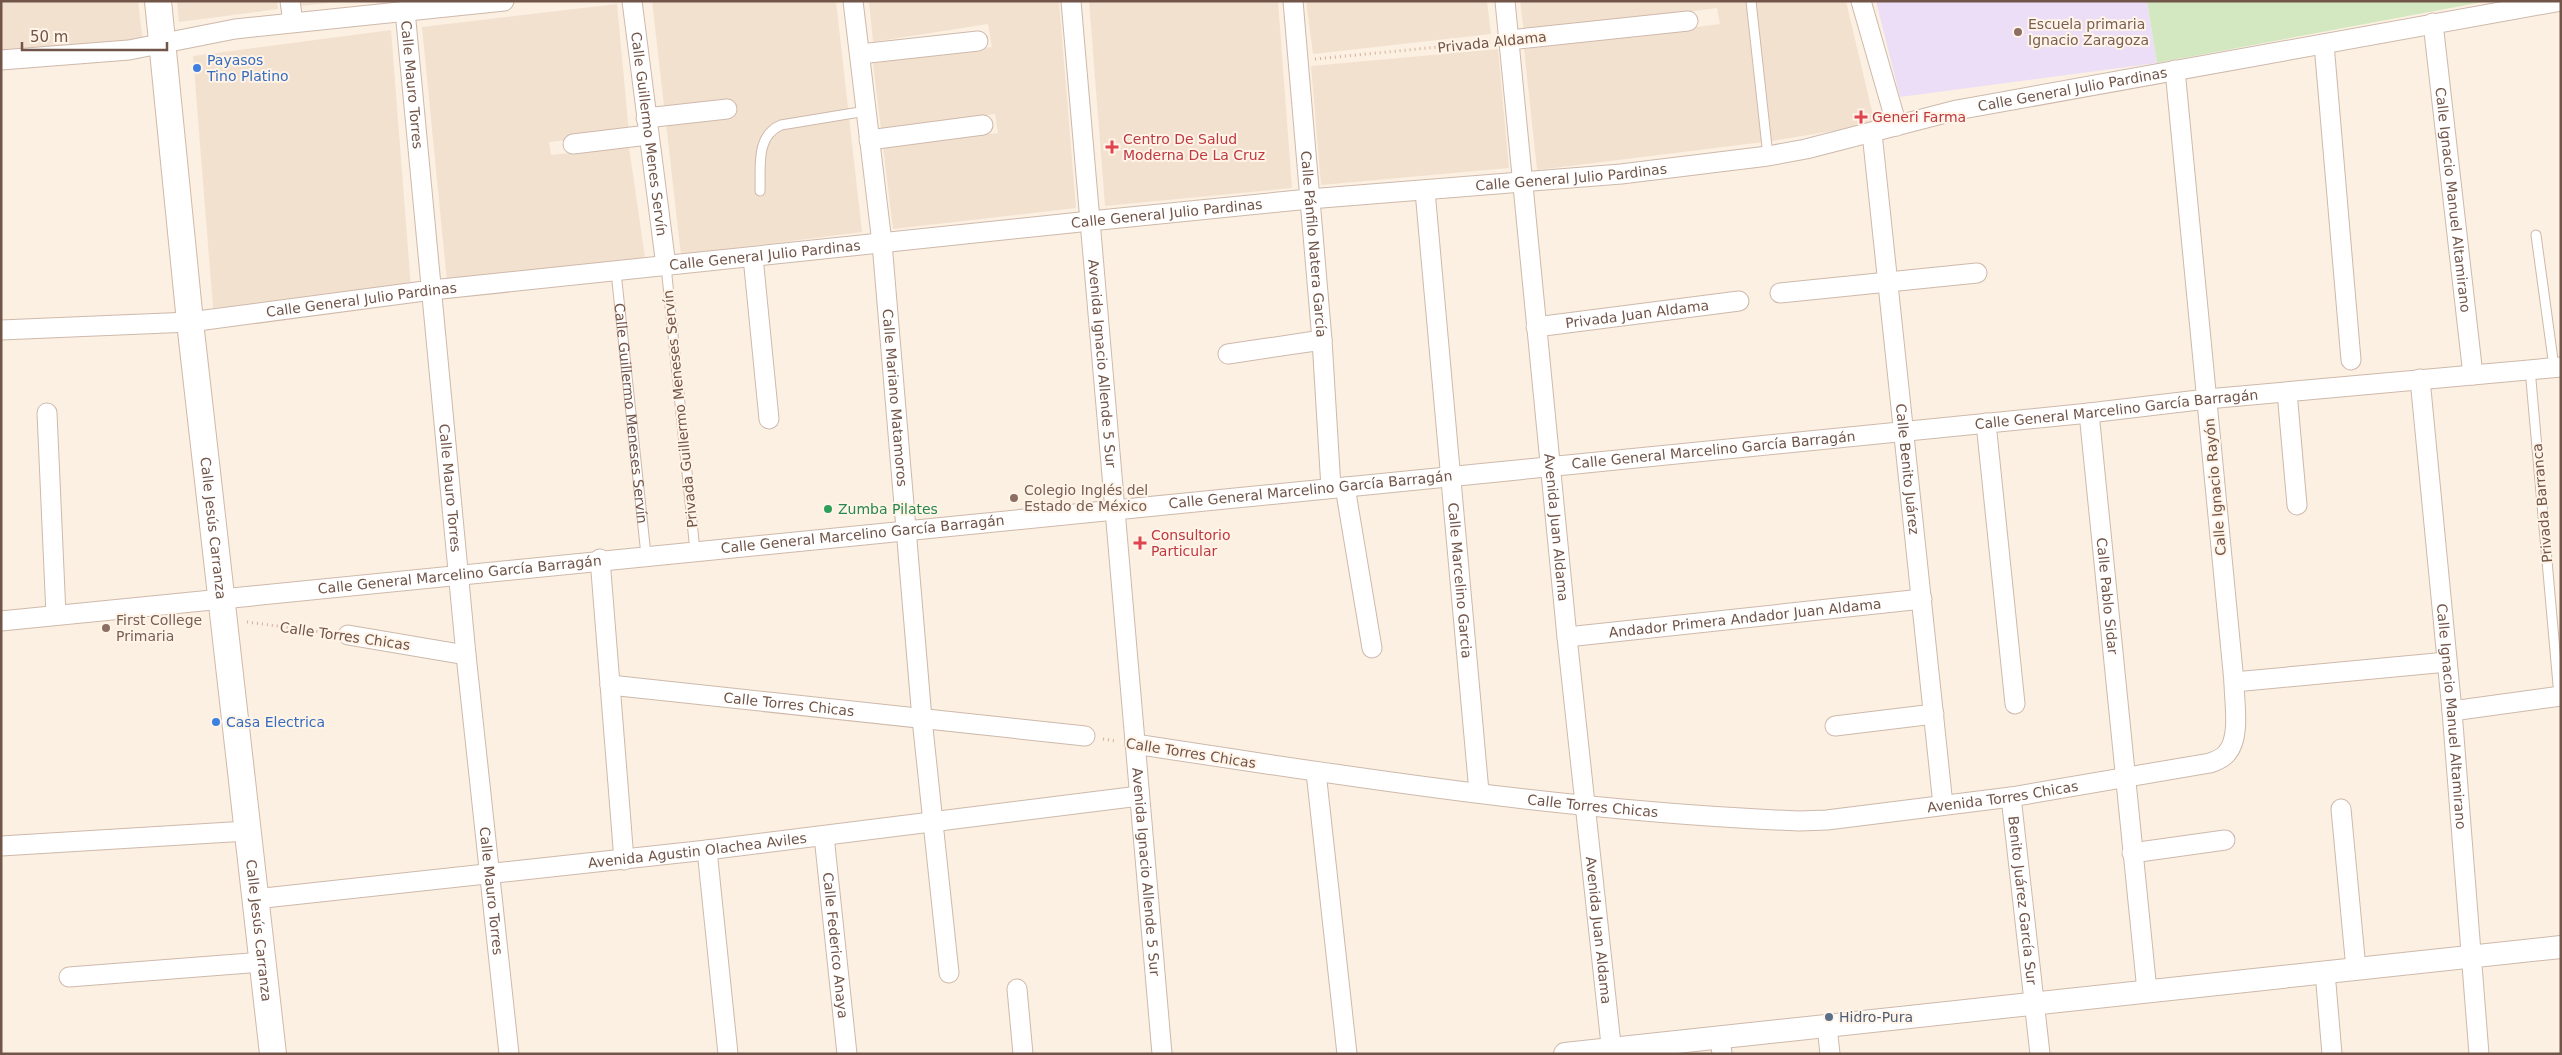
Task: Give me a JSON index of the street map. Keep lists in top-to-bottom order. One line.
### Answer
{"streets":{"main road":["Calle Jesús Carranza"],"street":["Privada Aldama","Calle Mauro Torres","Calle General Julio Pardinas","Calle Guillermo Menes Servín","Calle Ignacio Manuel Altamirano","Calle Pánfilo Natera García","Privada Juan Aldama","Avenida Ignacio Allende 5 Sur","Calle Mariano Matamoros","Calle General Marcelino García Barragán","Calle Benito Juárez","Calle Ignacio Rayón","Avenida Juan Aldama","Calle Marcelino Garcia","Calle Pablo Sidar","Andador Primera Andador Juan Aldama","Calle Torres Chicas","Avenida Torres Chicas","Avenida Agustin Olachea Aviles","Benito Juárez García Sur","Calle Federico Anaya"],"lane":["Privada Guillermo Meneses Servín","Calle Guillermo Meneses Servín","Privada Barranca"]},"crossings":[["Privada Aldama","Calle Pánfilo Natera García"],["Privada Aldama","Avenida Juan Aldama"],["Calle Mauro Torres","Calle General Julio Pardinas"],["Calle Mauro Torres","Calle General Marcelino García Barragán"],["Calle Mauro Torres","Calle Torres Chicas"],["Calle Mauro Torres","Avenida Agustin Olachea Aviles"],["Calle General Julio Pardinas","Calle Guillermo Menes Servín"],["Calle General Julio Pardinas","Calle Ignacio Manuel Altamirano"],["Calle General Julio Pardinas","Calle Pánfilo Natera García"],["Calle General Julio Pardinas","Avenida Ignacio Allende 5 Sur"],["Calle General Julio Pardinas","Calle Mariano Matamoros"],["Calle General Julio Pardinas","Privada Guillermo Meneses Servín"],["Calle General Julio Pardinas","Calle Guillermo Meneses Servín"],["Calle General Julio Pardinas","Calle Benito Juárez"],["Calle General Julio Pardinas","Calle Ignacio Rayón"],["Calle General Julio Pardinas","Calle Jesús Carranza"],["Calle General Julio Pardinas","Avenida Juan Aldama"],["Calle General Julio Pardinas","Calle Marcelino Garcia"],["Calle Guillermo Menes Servín","Privada Guillermo Meneses Servín"],["Calle Ignacio Manuel Altamirano","Calle General Marcelino García Barragán"],["Calle Pánfilo Natera García","Calle General Marcelino García Barragán"],["Privada Juan Aldama","Avenida Juan Aldama"],["Avenida Ignacio Allende 5 Sur","Calle General Marcelino García Barragán"],["Avenida Ignacio Allende 5 Sur","Calle Torres Chicas"],["Avenida Ignacio Allende 5 Sur","Avenida Agustin Olachea Aviles"],["Calle Mariano Matamoros","Calle General Marcelino García Barragán"],["Calle Mariano Matamoros","Calle Torres Chicas"],["Calle Mariano Matamoros","Avenida Agustin Olachea Aviles"],["Privada Guillermo Meneses Servín","Calle General Marcelino García Barragán"],["Calle General Marcelino García Barragán","Calle Guillermo Meneses Servín"],["Calle General Marcelino García Barragán","Calle Benito Juárez"],["Calle General Marcelino García Barragán","Calle Ignacio Rayón"],["Calle General Marcelino García Barragán","Privada Barranca"],["Calle General Marcelino García Barragán","Calle Jesús Carranza"],["Calle General Marcelino García Barragán","Avenida Juan Aldama"],["Calle General Marcelino García Barragán","Calle Marcelino Garcia"],["Calle General Marcelino García Barragán","Calle Pablo Sidar"],["Calle General Marcelino García Barragán","Calle Torres Chicas"],["Calle Benito Juárez","Andador Primera Andador Juan Aldama"],["Calle Benito Juárez","Avenida Torres Chicas"],["Calle Ignacio Rayón","Avenida Torres Chicas"],["Calle Jesús Carranza","Calle Torres Chicas"],["Calle Jesús Carranza","Avenida Agustin Olachea Aviles"],["Avenida Juan Aldama","Andador Primera Andador Juan Aldama"],["Avenida Juan Aldama","Calle Torres Chicas"],["Calle Marcelino Garcia","Calle Torres Chicas"],["Calle Pablo Sidar","Avenida Torres Chicas"],["Calle Torres Chicas","Avenida Torres Chicas"],["Avenida Torres Chicas","Benito Juárez García Sur"],["Avenida Agustin Olachea Aviles","Calle Federico Anaya"]],"places":{"other":["Escuela primaria Ignacio Zaragoza","Payasos Tino Platino","Colegio Inglés del Estado de México","Zumba Pilates","First College Primaria","Casa Electrica","Hidro-Pura"],"health":["Generi Farma","Centro De Salud Moderna De La Cruz","Consultorio Particular"]},"scale_bar":"50 m"}
